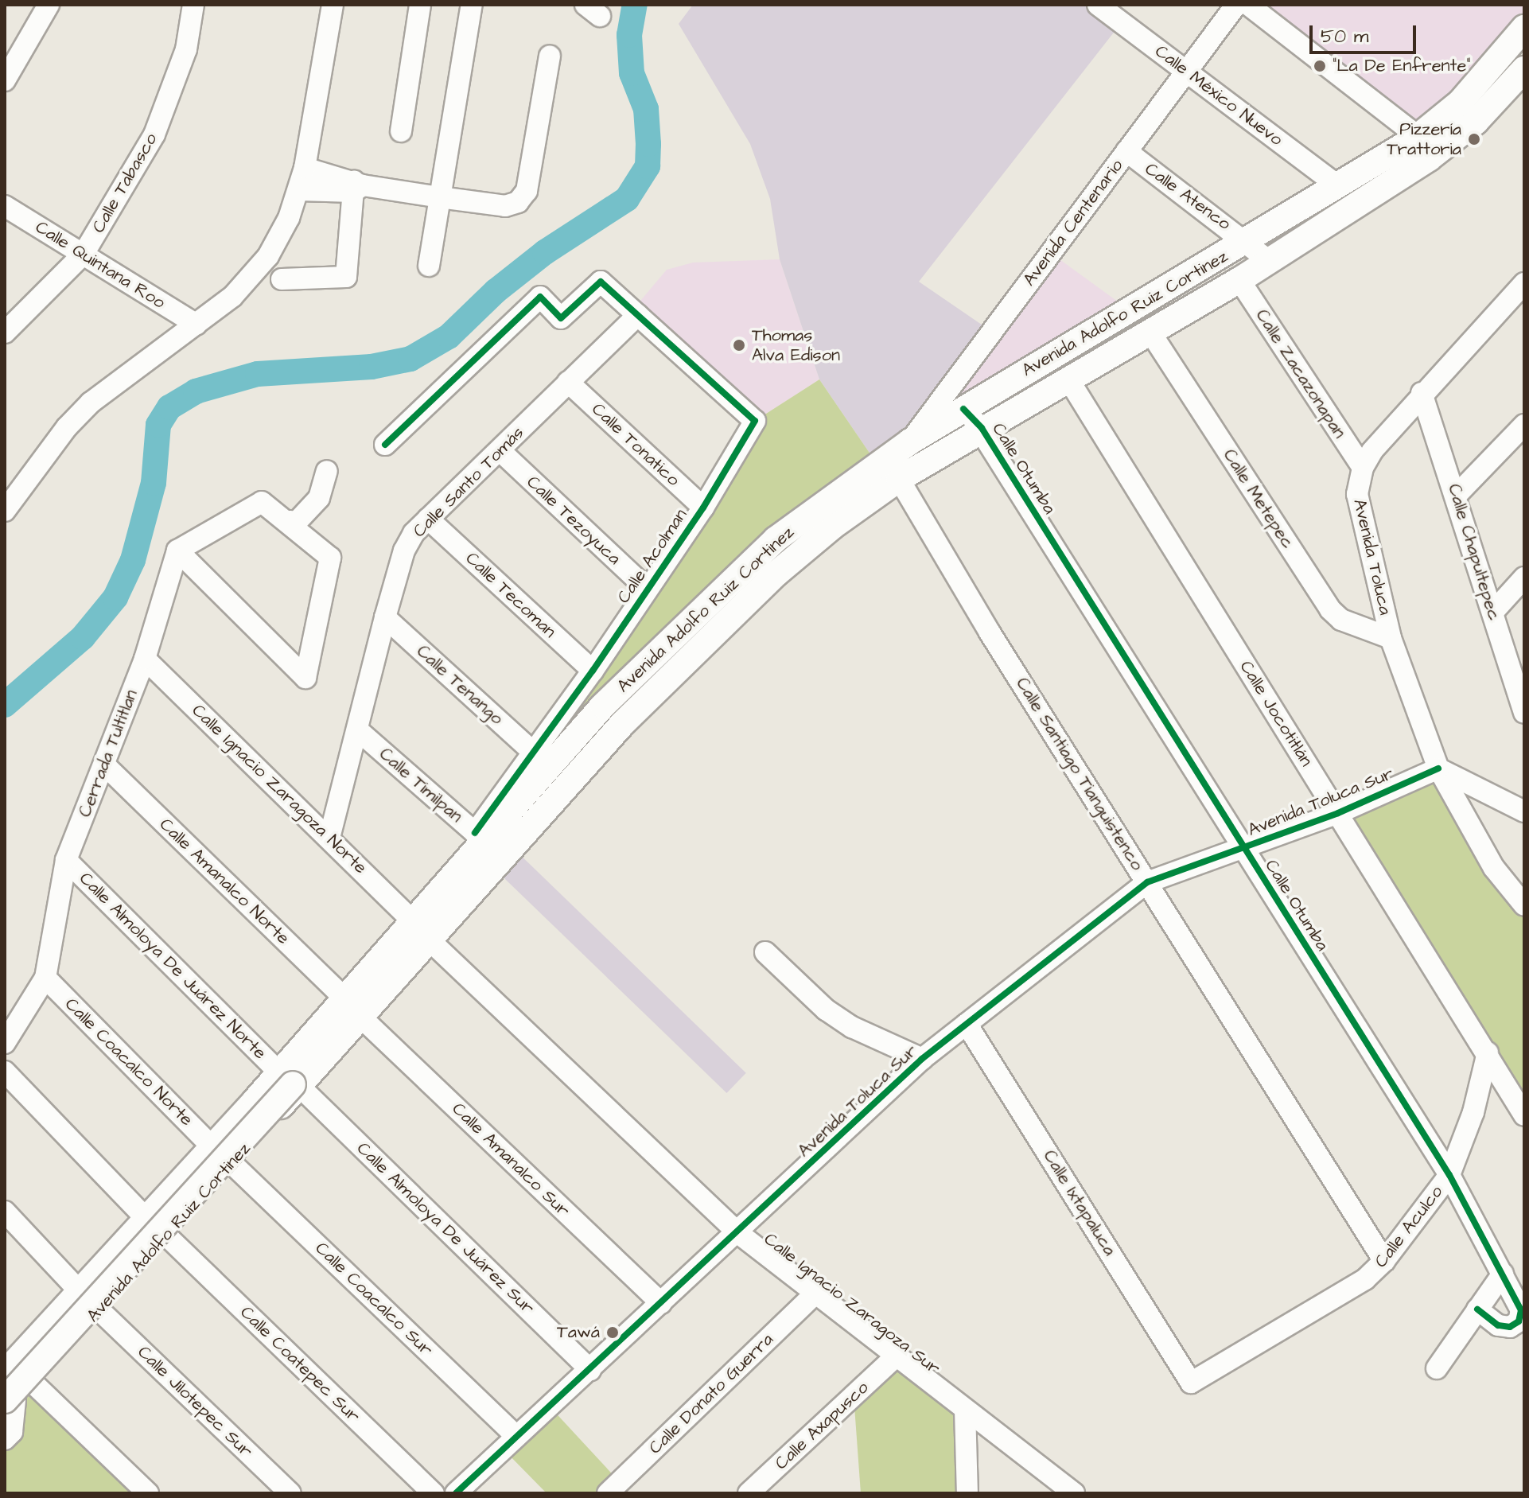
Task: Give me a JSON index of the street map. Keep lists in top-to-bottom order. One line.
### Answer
{"streets":{"main road":["Avenida Adolfo Ruiz Cortinez"],"street":["Calle México Nuevo","Calle Tabasco","Calle Atenco","Avenida Centenario","Calle Quintana Roo","Calle Zacazonapan","Calle Tonatico","Calle Otumba","Calle Santo Tomás","Calle Metepec","Calle Tezoyuca","Calle Chapultepec","Calle Acolman","Avenida Toluca","Calle Tecoman","Calle Tenango","Calle Jocotitlán","Cerrada Tultitlan","Calle Santiago Tianguistenco","Calle Timilpan","Calle Ignacio Zaragoza Norte","Avenida Toluca Sur","Calle Amanalco Norte","Calle Almoloya De Juárez Norte","Calle Coacalco Norte","Calle Amanalco Sur","Calle Ixtapaluca","Calle Aculco","Calle Almoloya De Juárez Sur","Calle Coacalco Sur","Calle Ignacio Zaragoza Sur","Calle Coatepec Sur","Calle Donato Guerra","Calle Jilotepec Sur","Calle Axapusco"]},"crossings":[["Calle México Nuevo","Avenida Centenario"],["Calle México Nuevo","Avenida Adolfo Ruiz Cortinez"],["Calle Tabasco","Calle Quintana Roo"],["Calle Atenco","Avenida Centenario"],["Calle Atenco","Avenida Adolfo Ruiz Cortinez"],["Avenida Centenario","Avenida Adolfo Ruiz Cortinez"],["Avenida Adolfo Ruiz Cortinez","Calle Zacazonapan"],["Avenida Adolfo Ruiz Cortinez","Calle Otumba"],["Avenida Adolfo Ruiz Cortinez","Calle Metepec"],["Avenida Adolfo Ruiz Cortinez","Calle Acolman"],["Avenida Adolfo Ruiz Cortinez","Calle Jocotitlán"],["Avenida Adolfo Ruiz Cortinez","Calle Santiago Tianguistenco"],["Avenida Adolfo Ruiz Cortinez","Calle Timilpan"],["Avenida Adolfo Ruiz Cortinez","Calle Ignacio Zaragoza Norte"],["Avenida Adolfo Ruiz Cortinez","Calle Amanalco Norte"],["Avenida Adolfo Ruiz Cortinez","Calle Almoloya De Juárez Norte"],["Avenida Adolfo Ruiz Cortinez","Calle Coacalco Norte"],["Avenida Adolfo Ruiz Cortinez","Calle Amanalco Sur"],["Avenida Adolfo Ruiz Cortinez","Calle Almoloya De Juárez Sur"],["Avenida Adolfo Ruiz Cortinez","Calle Coacalco Sur"],["Avenida Adolfo Ruiz Cortinez","Calle Ignacio Zaragoza Sur"],["Avenida Adolfo Ruiz Cortinez","Calle Coatepec Sur"],["Avenida Adolfo Ruiz Cortinez","Calle Jilotepec Sur"],["Calle Zacazonapan","Avenida Toluca"],["Calle Tonatico","Calle Santo Tomás"],["Calle Tonatico","Calle Acolman"],["Calle Otumba","Avenida Toluca Sur"],["Calle Otumba","Calle Aculco"],["Calle Santo Tomás","Calle Tezoyuca"],["Calle Santo Tomás","Calle Acolman"],["Calle Santo Tomás","Calle Tecoman"],["Calle Santo Tomás","Calle Tenango"],["Calle Santo Tomás","Calle Timilpan"],["Calle Santo Tomás","Calle Ignacio Zaragoza Norte"],["Calle Metepec","Avenida Toluca"],["Calle Tezoyuca","Calle Acolman"],["Calle Acolman","Calle Tecoman"],["Calle Acolman","Calle Tenango"],["Calle Acolman","Calle Timilpan"],["Avenida Toluca","Avenida Toluca Sur"],["Calle Jocotitlán","Avenida Toluca Sur"],["Calle Jocotitlán","Calle Aculco"],["Cerrada Tultitlan","Calle Ignacio Zaragoza Norte"],["Cerrada Tultitlan","Calle Amanalco Norte"],["Cerrada Tultitlan","Calle Almoloya De Juárez Norte"],["Cerrada Tultitlan","Calle Coacalco Norte"],["Calle Santiago Tianguistenco","Avenida Toluca Sur"],["Calle Santiago Tianguistenco","Calle Aculco"],["Avenida Toluca Sur","Calle Amanalco Sur"],["Avenida Toluca Sur","Calle Ixtapaluca"],["Avenida Toluca Sur","Calle Almoloya De Juárez Sur"],["Avenida Toluca Sur","Calle Coacalco Sur"],["Avenida Toluca Sur","Calle Ignacio Zaragoza Sur"],["Calle Almoloya De Juárez Norte","Calle Almoloya De Juárez Sur"],["Calle Coacalco Norte","Calle Coacalco Sur"],["Calle Ixtapaluca","Calle Aculco"],["Calle Ignacio Zaragoza Sur","Calle Donato Guerra"],["Calle Ignacio Zaragoza Sur","Calle Axapusco"]],"places":["\"La De Enfrente\"","Pizzería Trattoria","Thomas Alva Edison","Tawá"],"scale_bar":"50 m"}
